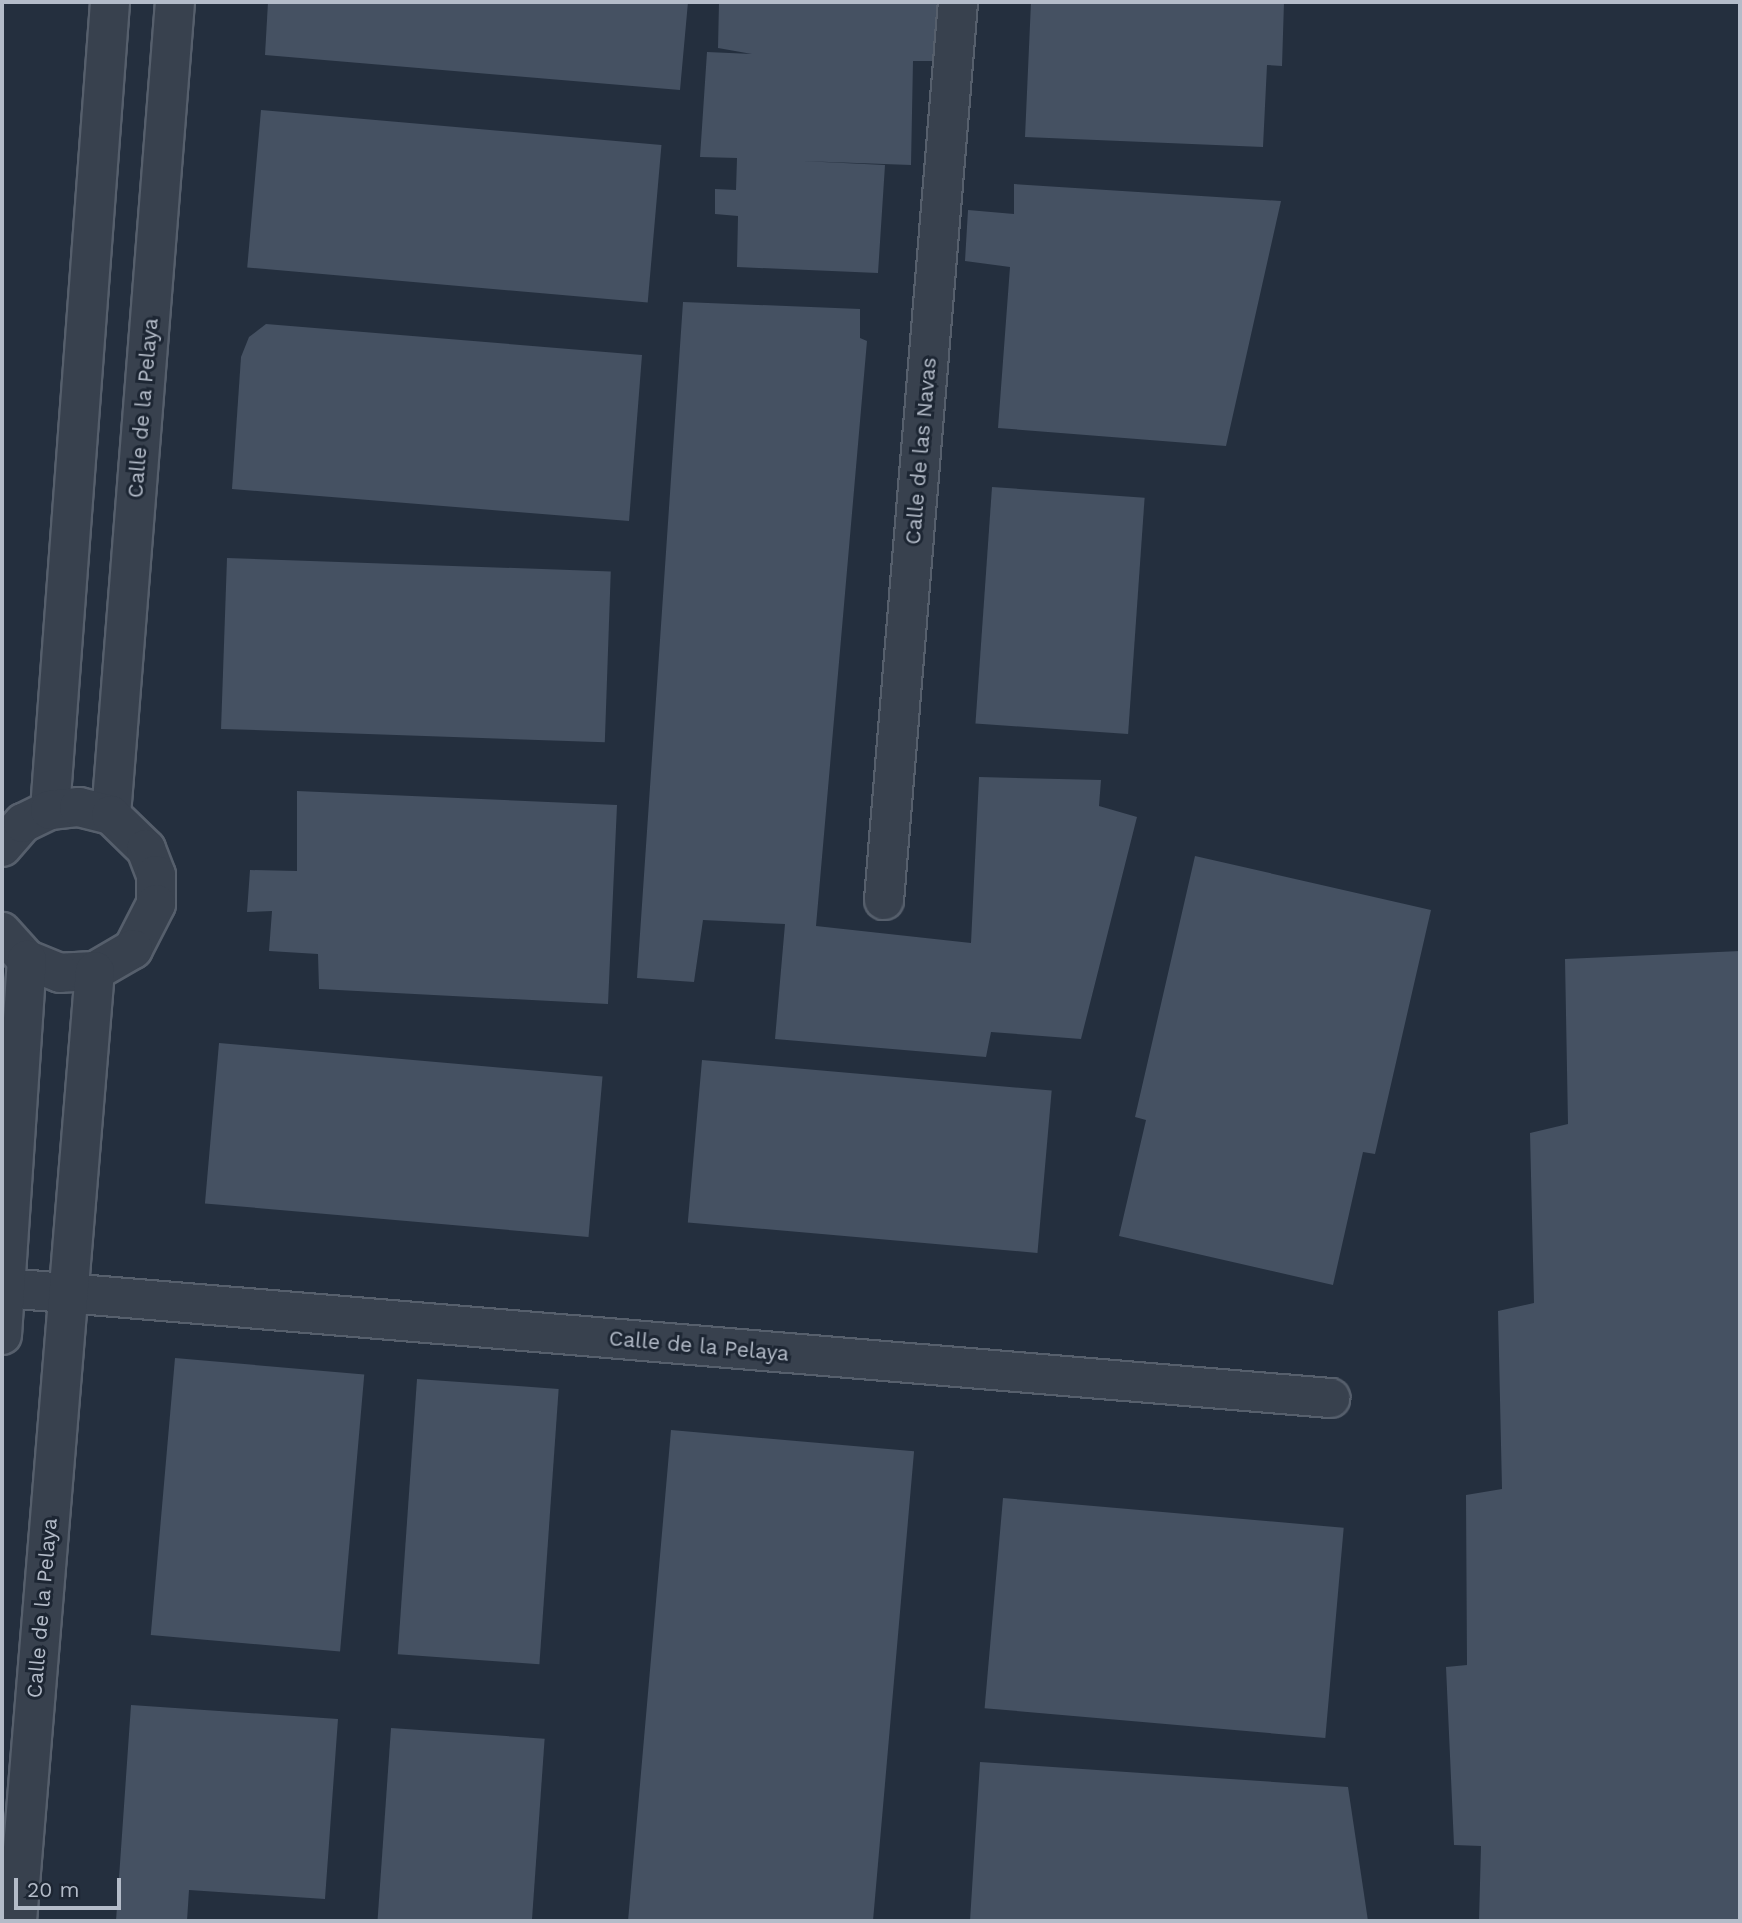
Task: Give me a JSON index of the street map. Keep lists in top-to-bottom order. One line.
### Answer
{"streets":{"street":["Calle de la Pelaya","Calle de las Navas"]},"scale_bar":"20 m"}
